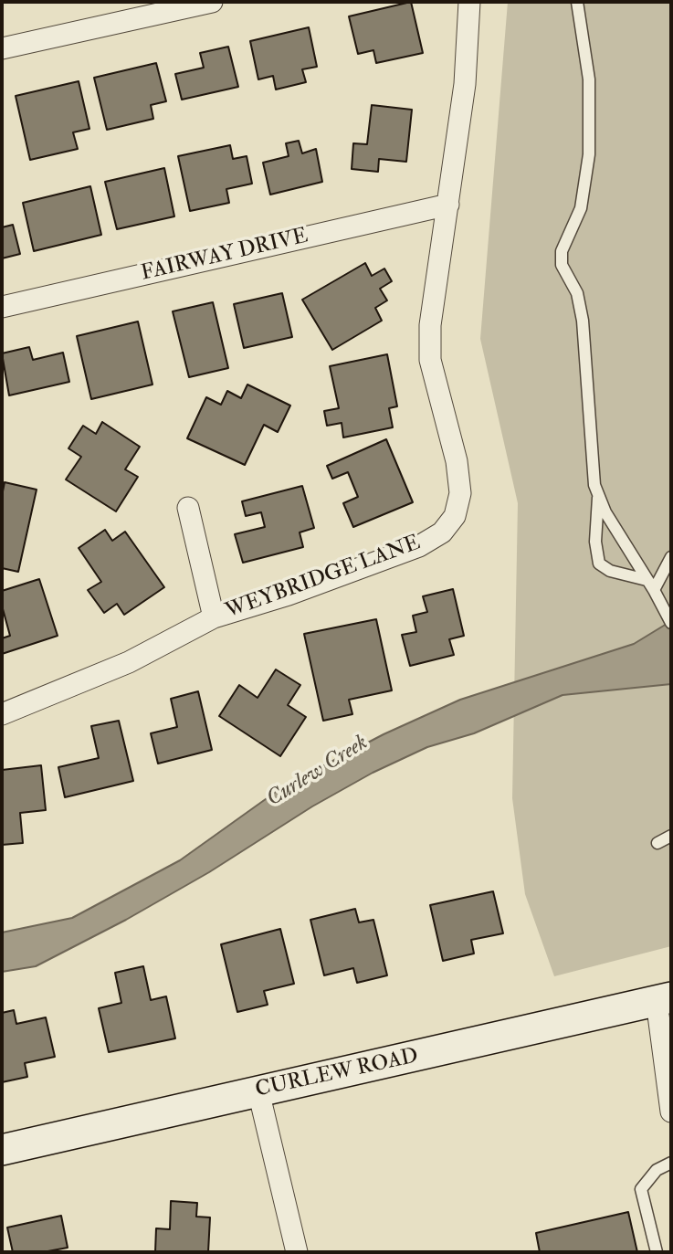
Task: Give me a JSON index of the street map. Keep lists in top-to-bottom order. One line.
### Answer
{"streets":{"main road":["CURLEW ROAD"],"street":["FAIRWAY DRIVE","WEYBRIDGE LANE"]},"crossings":[["FAIRWAY DRIVE","WEYBRIDGE LANE"]],"water":["Curlew Creek"]}
